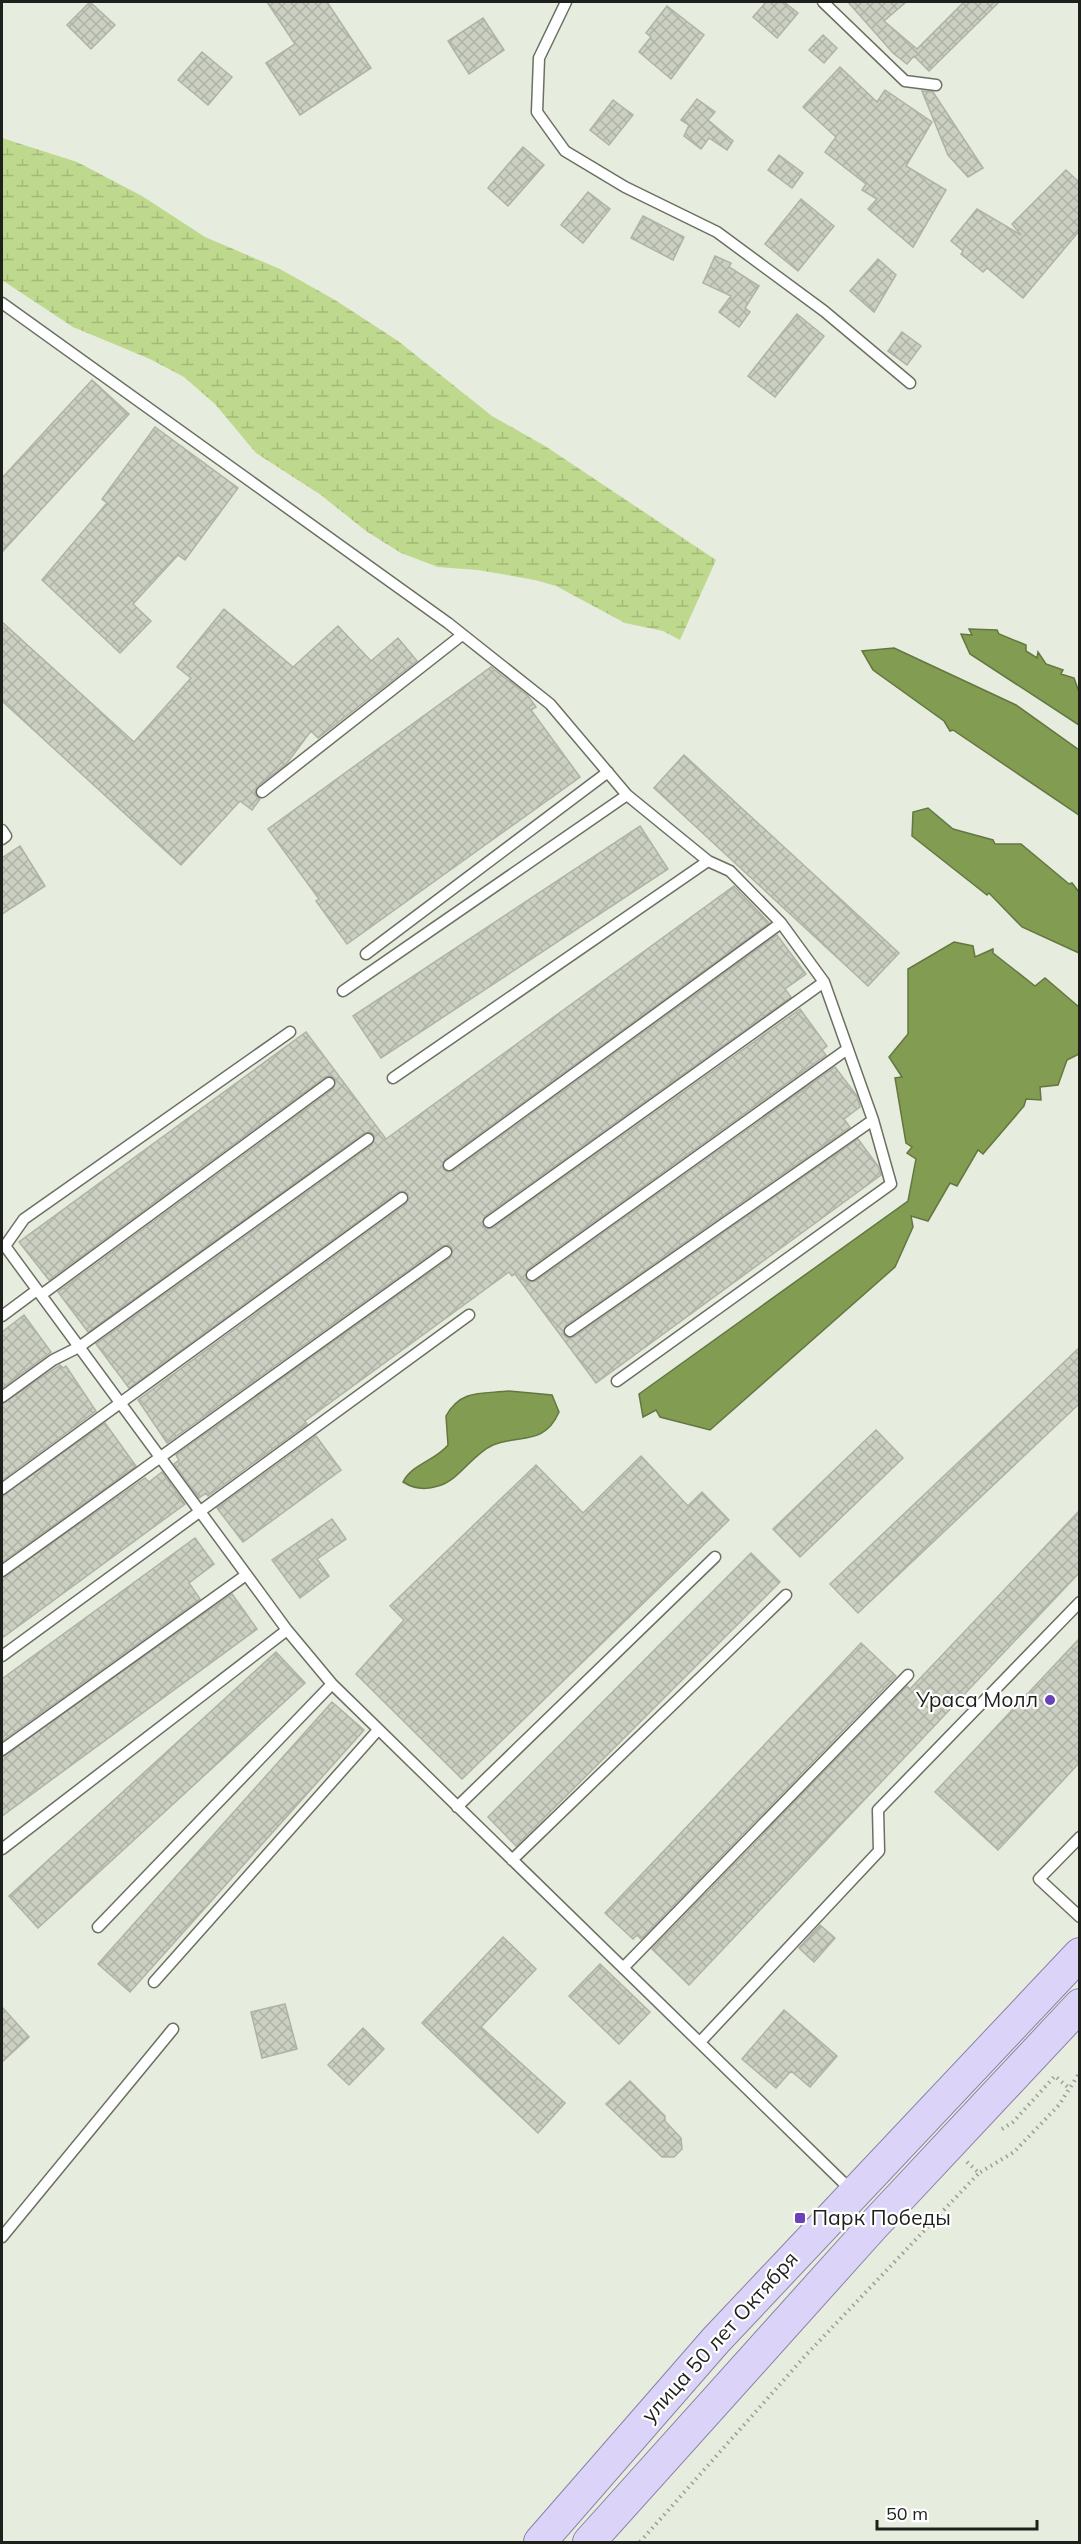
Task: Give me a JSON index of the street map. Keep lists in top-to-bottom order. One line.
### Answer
{"streets":{"main road":["улица 50 лет Октября"]},"places":{"other":["Ураса Молл"],"transit":["Парк Победы"]},"scale_bar":"50 m"}
